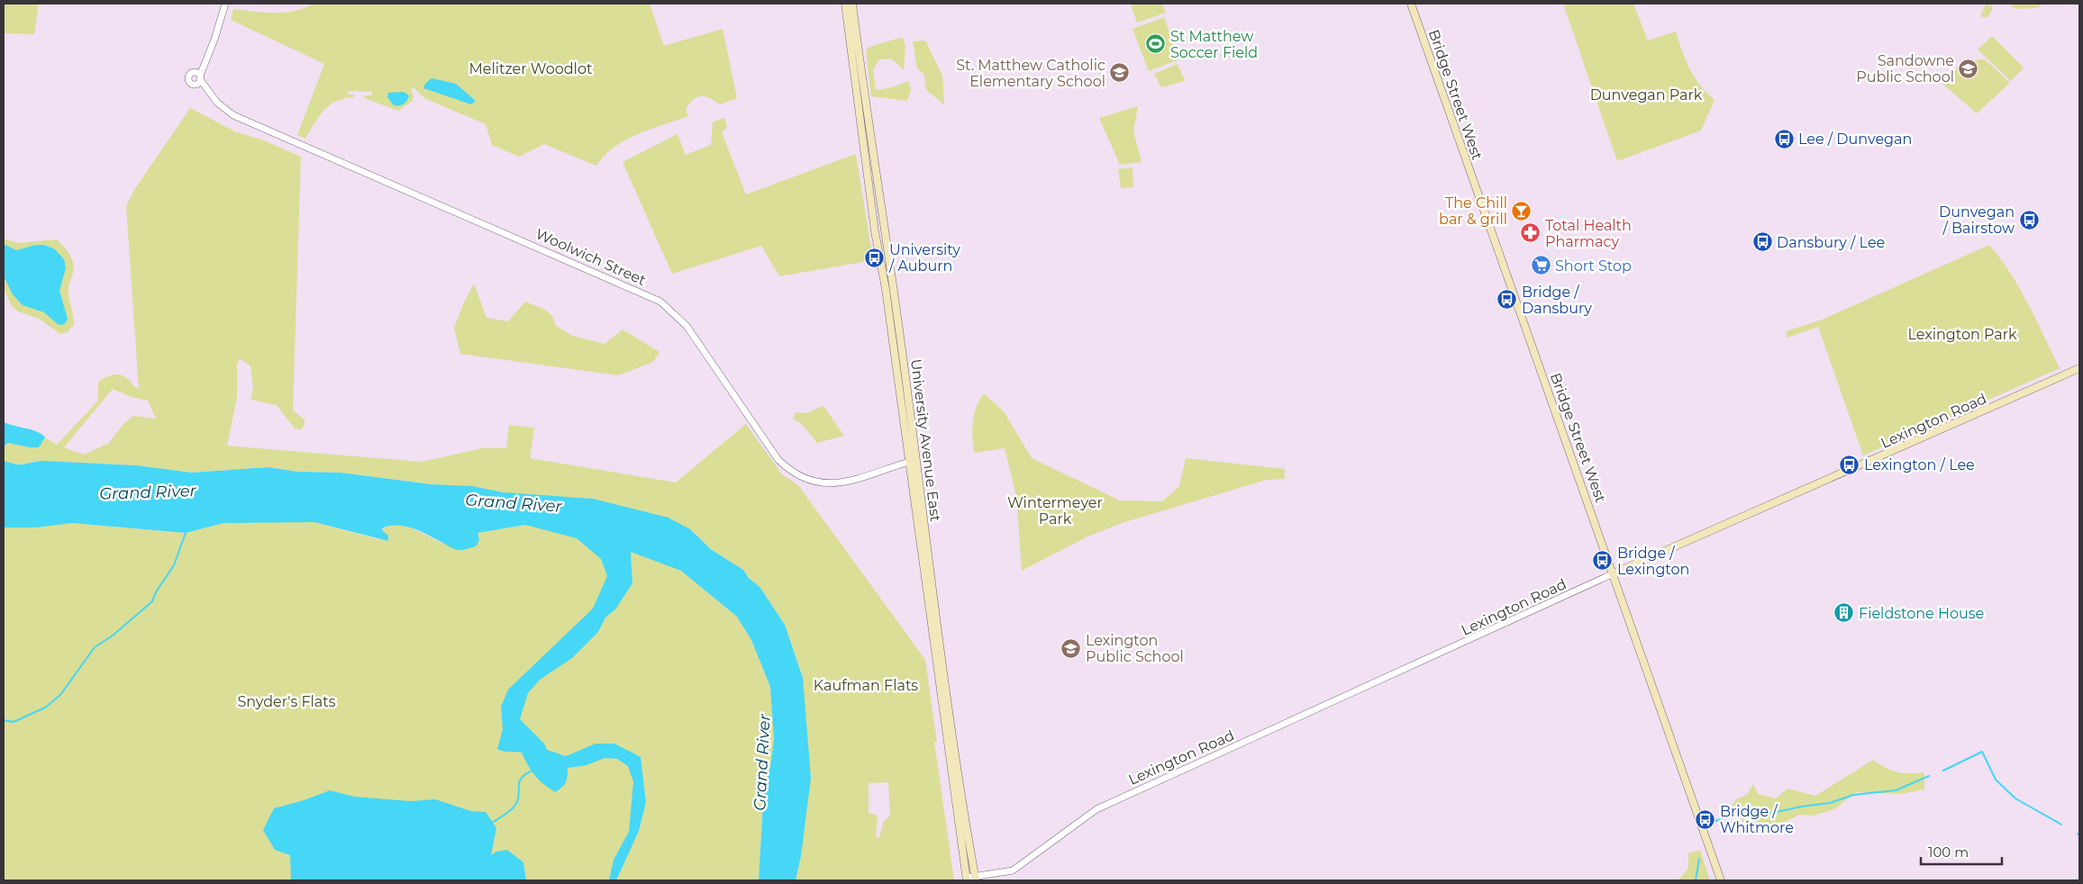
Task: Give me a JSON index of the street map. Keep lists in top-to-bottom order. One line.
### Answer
{"streets":{"main road":["Bridge Street West","Lexington Road","University Avenue East"],"street":["Woolwich Street"]},"crossings":[["Bridge Street West","Lexington Road"],["Woolwich Street","University Avenue East"],["Lexington Road","University Avenue East"]],"water":["Grand River"],"parks":["Melitzer Woodlot","Dunvegan Park","Lexington Park","Wintermeyer Park","Kaufman Flats","Snyder's Flats"],"places":{"sports":["St Matthew Soccer Field"],"school or university":["Sandowne Public School","St. Matthew Catholic Elementary School","Lexington Public School"],"bus stop":["Lee / Dunvegan","Dunvegan / Bairstow","Dansbury / Lee","University / Auburn","Bridge / Dansbury","Lexington / Lee","Bridge / Lexington","Bridge / Whitmore"],"bar":["The Chill bar & grill"],"pharmacy":["Total Health Pharmacy"],"supermarket":["Short Stop"],"building":["Fieldstone House"]},"scale_bar":"100 m"}
